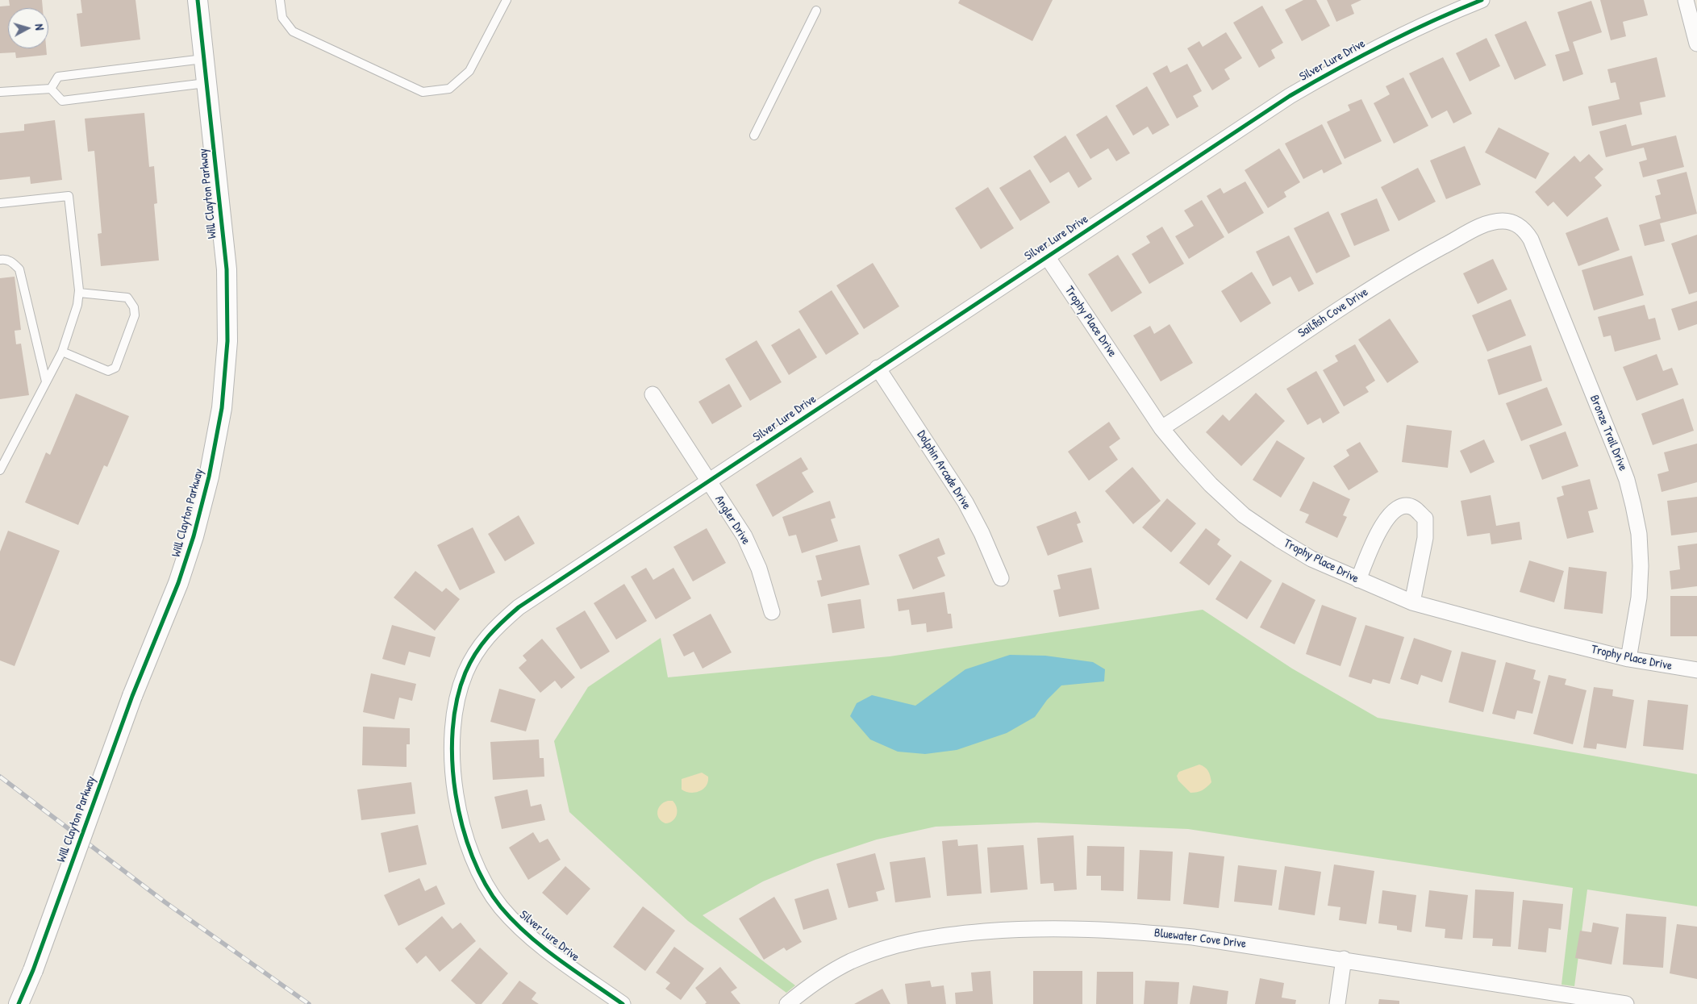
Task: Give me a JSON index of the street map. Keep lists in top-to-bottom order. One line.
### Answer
{"streets":{"street":["Silver Lure Drive","Will Clayton Parkway","Sailfish Cove Drive","Trophy Place Drive","Bronze Trail Drive","Dolphin Arcade Drive","Angler Drive","Bluewater Cove Drive"]},"crossings":[["Silver Lure Drive","Trophy Place Drive"],["Silver Lure Drive","Dolphin Arcade Drive"],["Silver Lure Drive","Angler Drive"],["Sailfish Cove Drive","Trophy Place Drive"],["Sailfish Cove Drive","Bronze Trail Drive"],["Trophy Place Drive","Bronze Trail Drive"]],"north":"right"}
